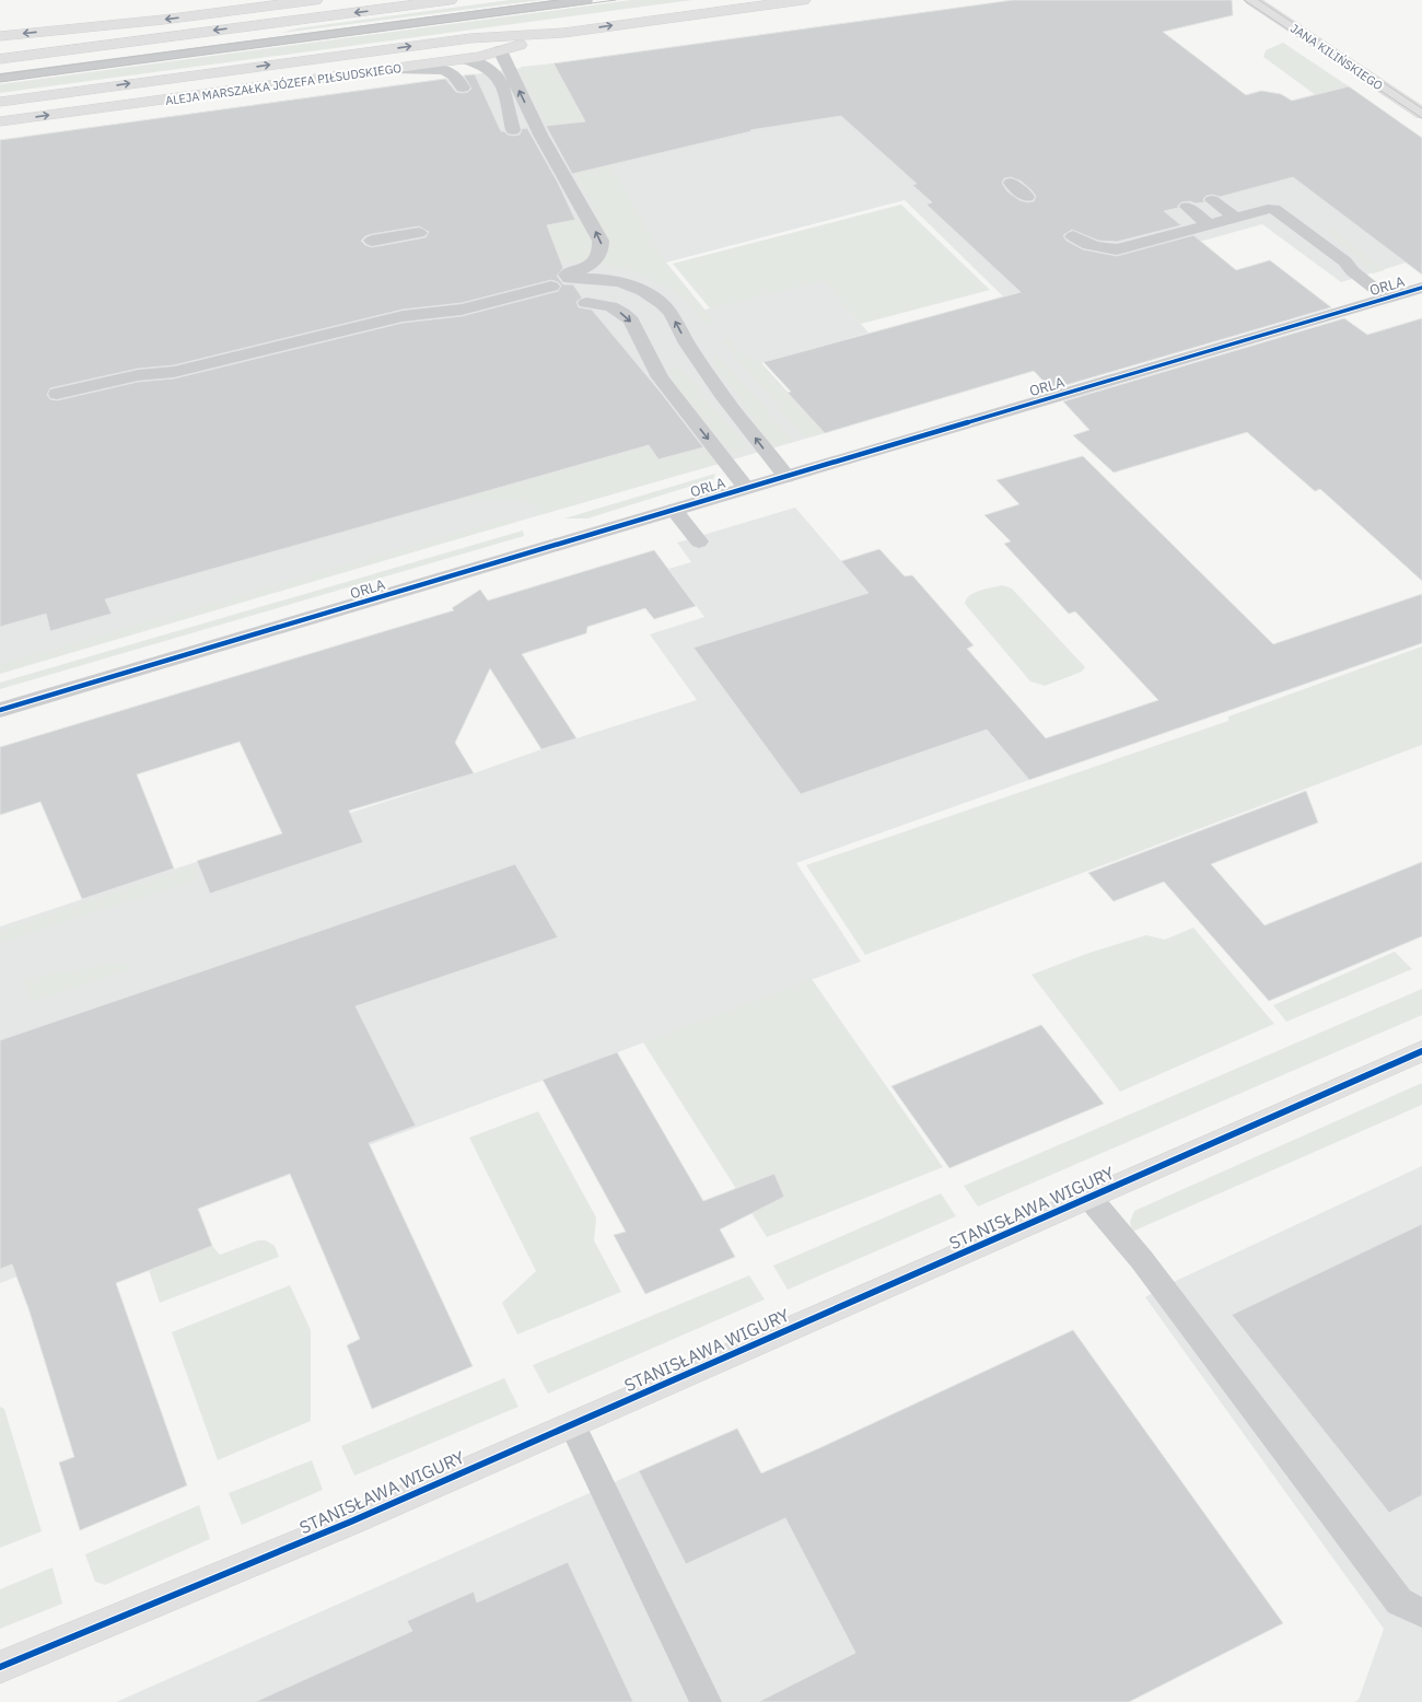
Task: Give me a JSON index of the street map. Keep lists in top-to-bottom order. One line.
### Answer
{"streets":{"main road":["JANA KILIŃSKIEGO","ALEJA MARSZAŁKA JÓZEFA PIŁSUDSKIEGO","STANISŁAWA WIGURY"],"street":["ORLA"]}}
